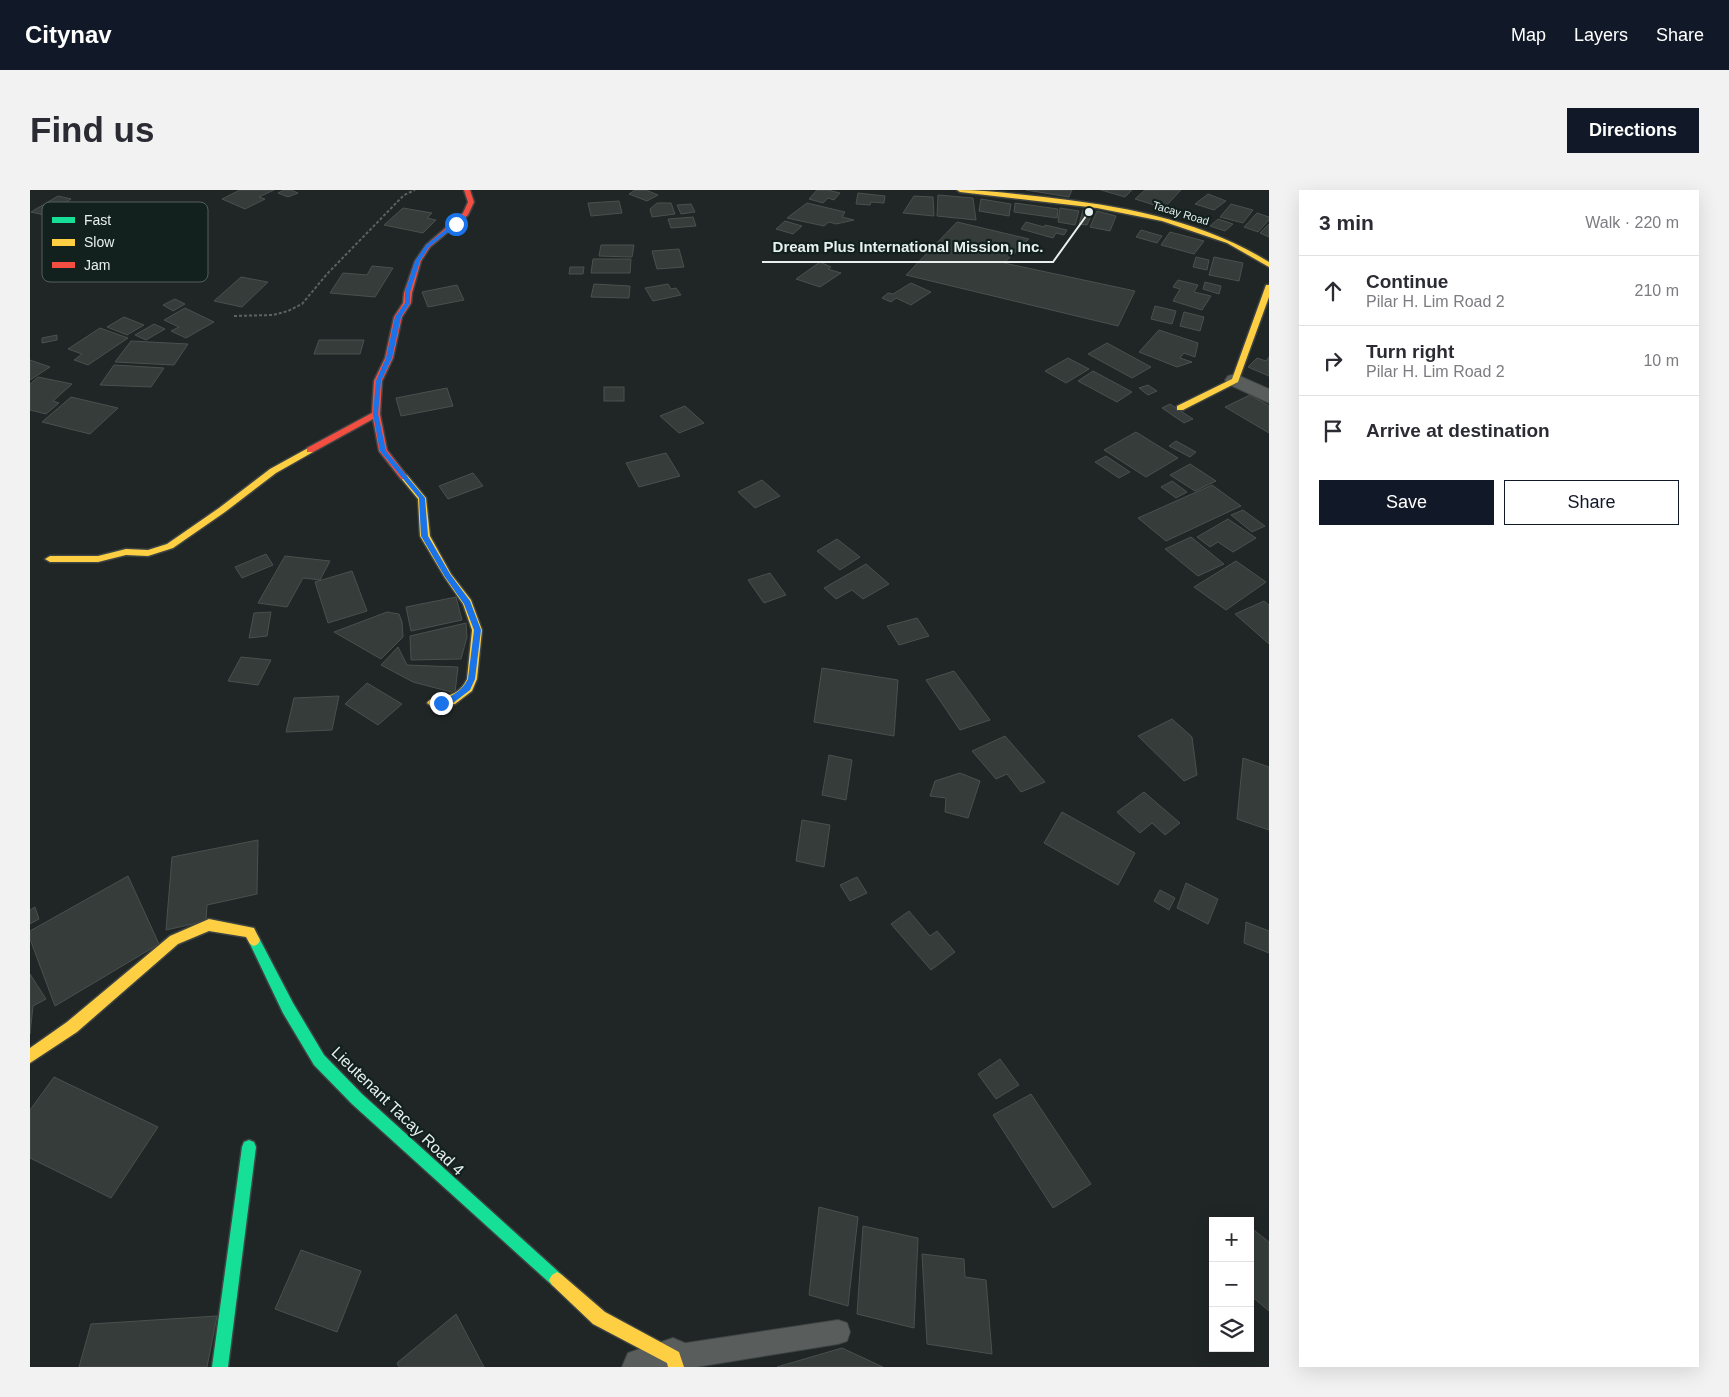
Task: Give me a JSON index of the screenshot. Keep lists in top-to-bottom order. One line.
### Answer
{"streets":{"street":["Tacay Road","Lieutenant Tacay Road 4"]},"places":["Dream Plus International Mission, Inc."],"legend":["Fast","Slow","Jam"],"page":{"header":"Citynav","nav":["Map","Layers","Share"],"buttons":["Directions",["Save","Share"]],"title":"Find us","heading":["3 min","Walk · 220 m"],"list":[["Continue","Pilar H. Lim Road 2","210 m"],["Turn right","Pilar H. Lim Road 2","10 m"],"Arrive at destination"],"map_buttons":["+","−"]}}
